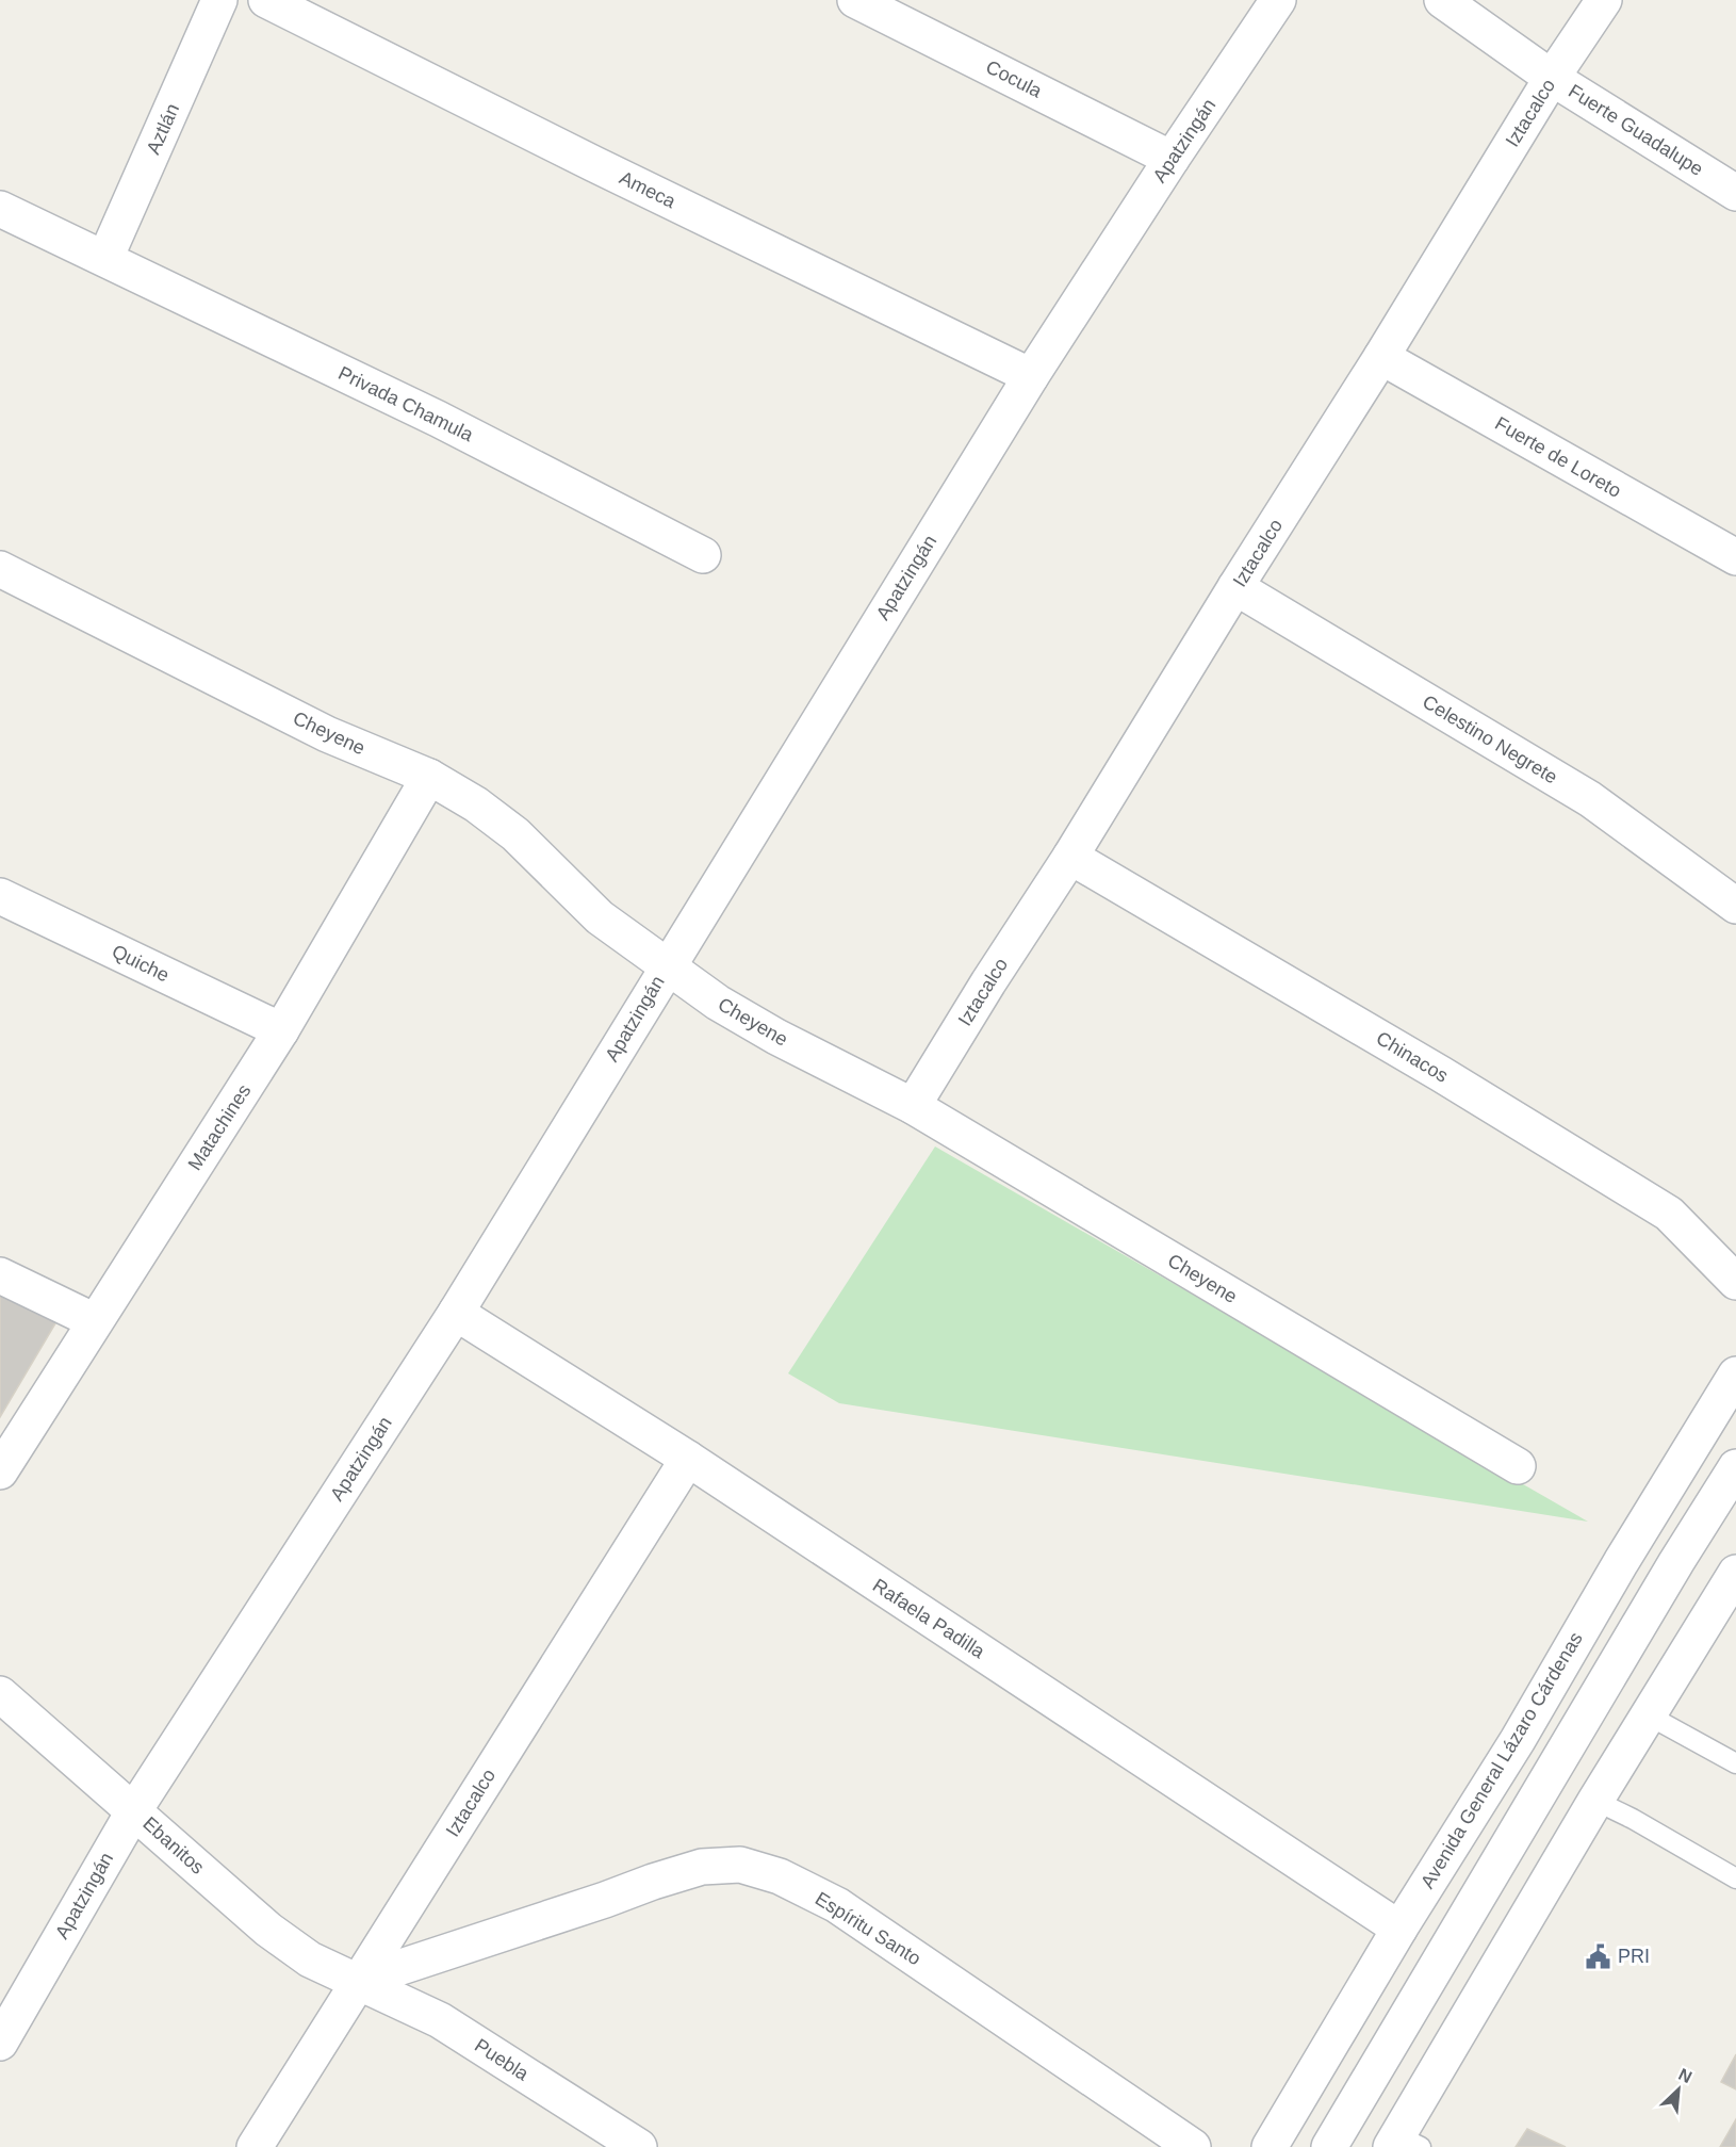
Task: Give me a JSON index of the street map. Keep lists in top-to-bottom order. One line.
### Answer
{"streets":{"street":["Cocula","Iztacalco","Aztlán","Fuerte Guadalupe","Apatzingán","Ameca","Privada Chamula","Fuerte de Loreto","Cheyene","Celestino Negrete","Quiche","Chinacos","Matachines","Rafaela Padilla","Avenida General Lázaro Cárdenas","Ebanitos","Espíritu Santo","Puebla"]},"crossings":[["Cocula","Apatzingán"],["Iztacalco","Fuerte Guadalupe"],["Iztacalco","Fuerte de Loreto"],["Iztacalco","Cheyene"],["Iztacalco","Celestino Negrete"],["Iztacalco","Chinacos"],["Iztacalco","Rafaela Padilla"],["Iztacalco","Ebanitos"],["Iztacalco","Espíritu Santo"],["Iztacalco","Puebla"],["Aztlán","Privada Chamula"],["Apatzingán","Ameca"],["Apatzingán","Cheyene"],["Apatzingán","Rafaela Padilla"],["Apatzingán","Ebanitos"],["Cheyene","Matachines"],["Quiche","Matachines"],["Rafaela Padilla","Avenida General Lázaro Cárdenas"],["Ebanitos","Espíritu Santo"],["Ebanitos","Puebla"],["Espíritu Santo","Puebla"]],"places":{"public building":["PRI"]},"north":"top right"}
